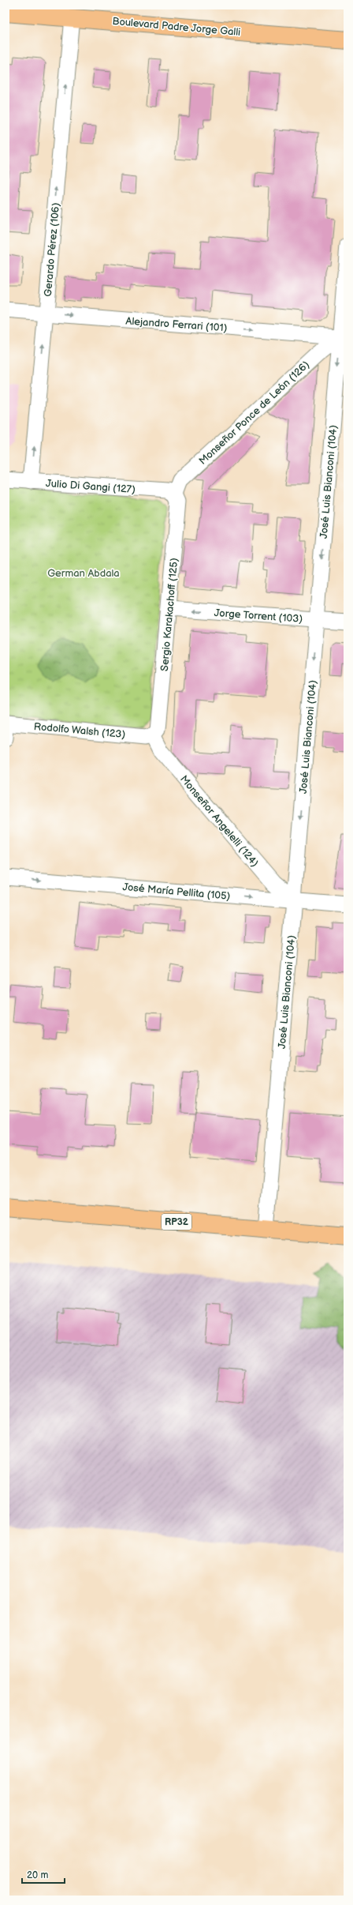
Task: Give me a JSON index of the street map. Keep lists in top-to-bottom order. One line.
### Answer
{"streets":{"main road":["Boulevard Padre Jorge Galli","RP32"],"street":["Gerardo Pérez (106)","Alejandro Ferrari (101)","Monseñor Ponce de León (126)","José Luis Bianconi (104)","Julio Di Gangi (127)","Sergio Karakachoff (125)","Jorge Torrent (103)","Rodolfo Walsh (123)","Monseñor Angelelli (124)","José María Pellita (105)"]},"crossings":[["Boulevard Padre Jorge Galli","Gerardo Pérez (106)"],["Gerardo Pérez (106)","Alejandro Ferrari (101)"],["Gerardo Pérez (106)","Julio Di Gangi (127)"],["Alejandro Ferrari (101)","Monseñor Ponce de León (126)"],["Alejandro Ferrari (101)","José Luis Bianconi (104)"],["Monseñor Ponce de León (126)","José Luis Bianconi (104)"],["Monseñor Ponce de León (126)","Julio Di Gangi (127)"],["Monseñor Ponce de León (126)","Sergio Karakachoff (125)"],["José Luis Bianconi (104)","Jorge Torrent (103)"],["José Luis Bianconi (104)","Monseñor Angelelli (124)"],["José Luis Bianconi (104)","José María Pellita (105)"],["José Luis Bianconi (104)","RP32"],["Julio Di Gangi (127)","Sergio Karakachoff (125)"],["Sergio Karakachoff (125)","Jorge Torrent (103)"],["Sergio Karakachoff (125)","Rodolfo Walsh (123)"],["Sergio Karakachoff (125)","Monseñor Angelelli (124)"],["Rodolfo Walsh (123)","Monseñor Angelelli (124)"],["Monseñor Angelelli (124)","José María Pellita (105)"]],"one_way":["Gerardo Pérez (106)","Alejandro Ferrari (101)","José Luis Bianconi (104)","Jorge Torrent (103)","José María Pellita (105)"],"parks":["German Abdala"],"scale_bar":"20 m"}
